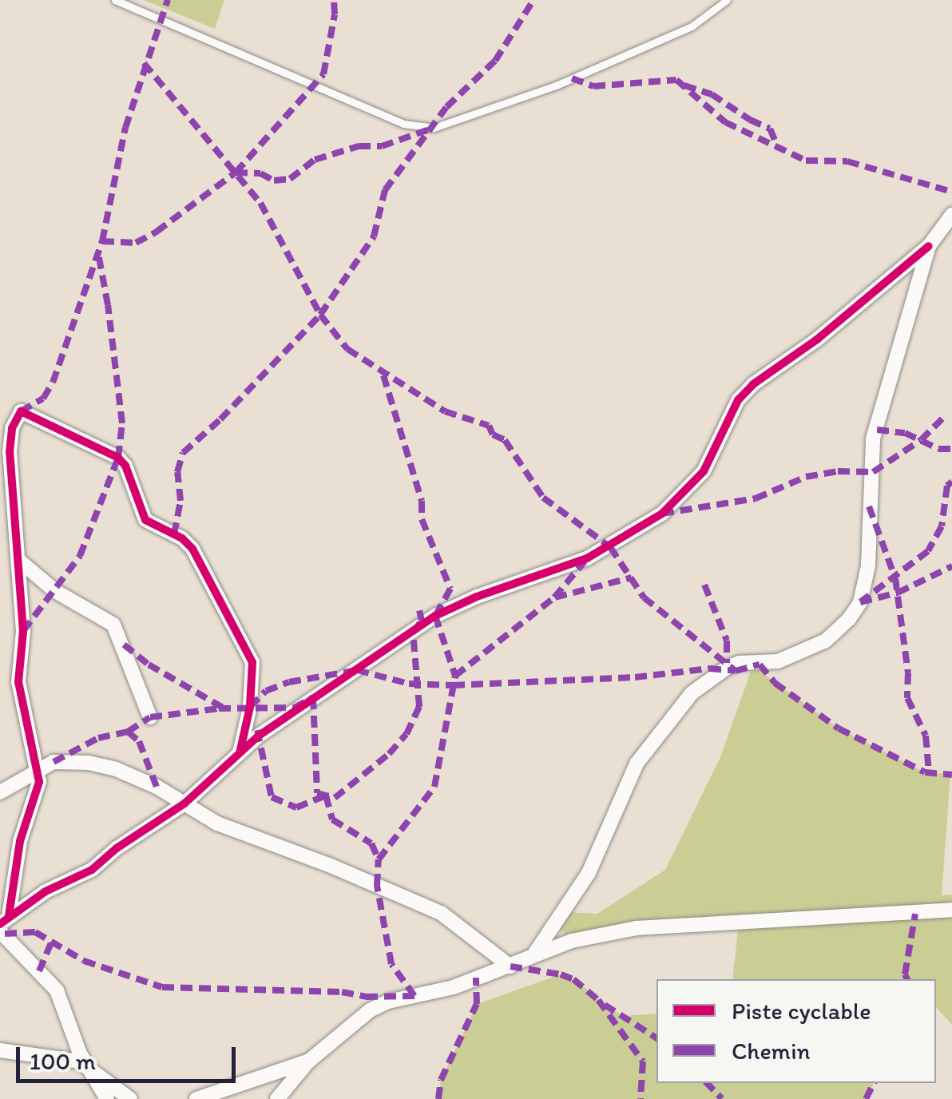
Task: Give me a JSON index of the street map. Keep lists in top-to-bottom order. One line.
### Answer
{"legend":["Piste cyclable","Chemin"],"scale_bar":"100 m"}
